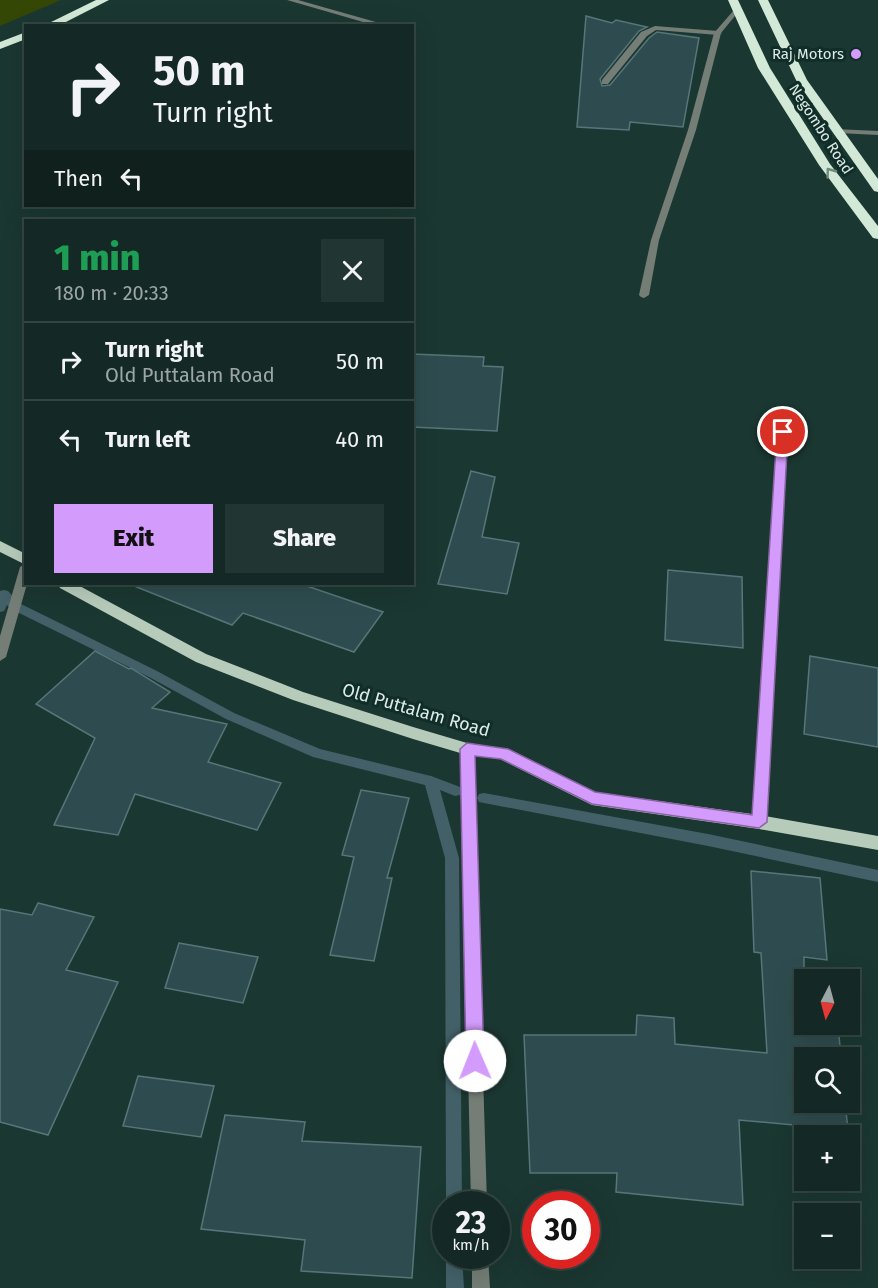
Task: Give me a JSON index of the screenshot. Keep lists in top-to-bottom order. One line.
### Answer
{"streets":{"highway":["Negombo Road"],"main road":["Old Puttalam Road"]},"places":["Raj Motors"],"north":"bottom","page":{"turn":["50 m","Turn right"],"then":"Then","heading":["1 min","180 m · 20:33"],"list":[{"name":"Turn right","note":"Old Puttalam Road","value":"50 m"},{"name":"Turn left","value":"40 m"}],"buttons":["Exit","Share"],"map_buttons":["+","−"],"speed":"23 km/h","limit":"30"}}
